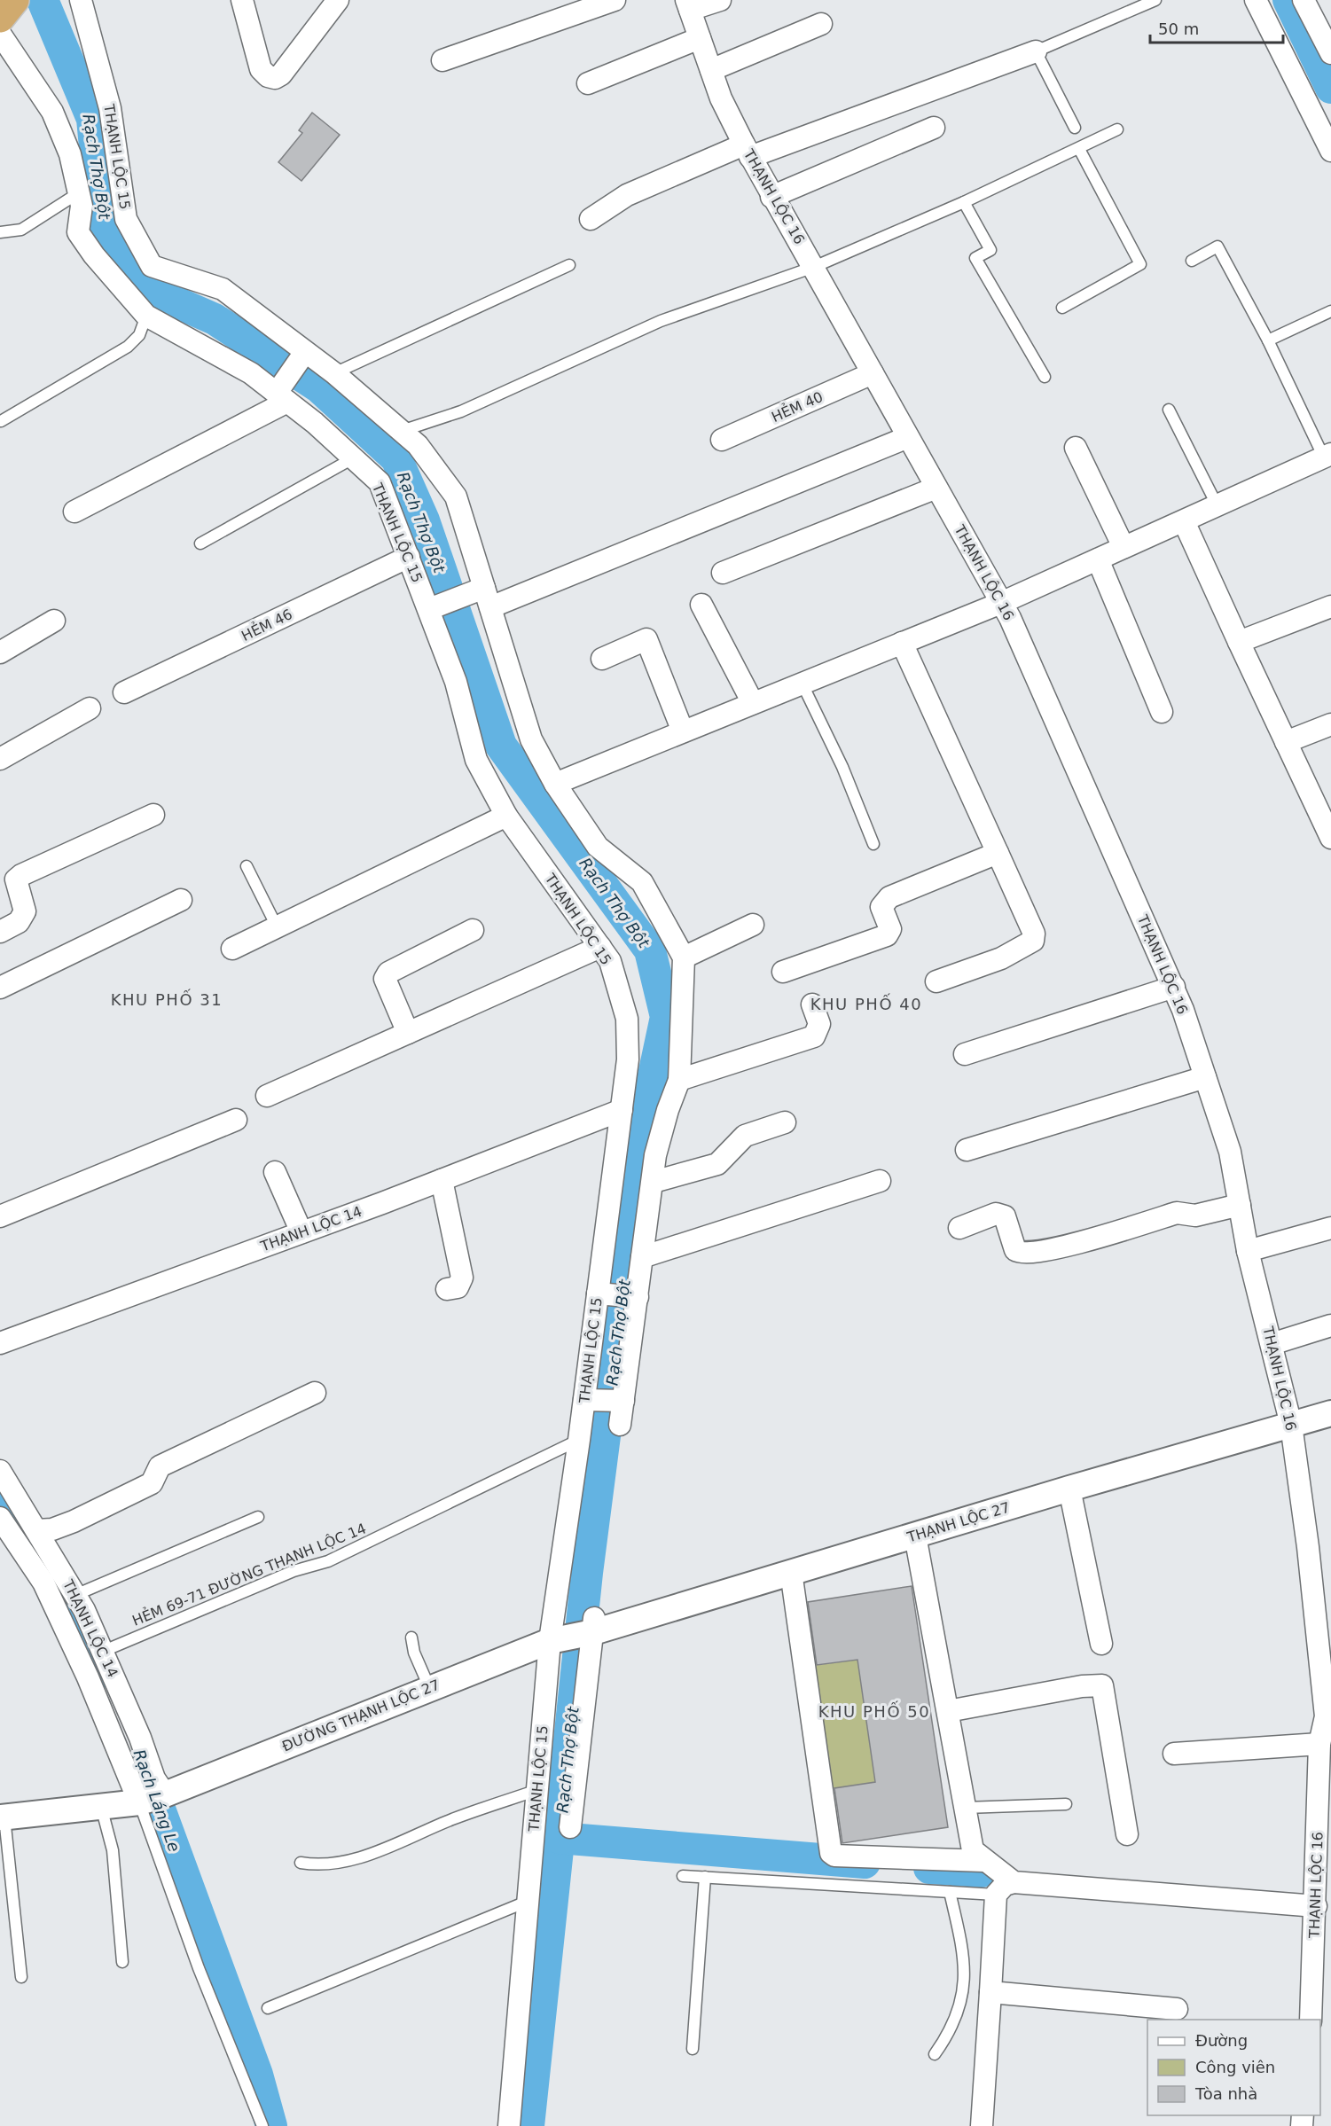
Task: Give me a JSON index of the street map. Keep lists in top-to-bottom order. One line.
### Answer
{"streets":{"street":["THẠNH LỘC 15","THẠNH LỘC 16","HẺM 40","HẺM 46","THẠNH LỘC 14","THẠNH LỘC 27","ĐƯỜNG THẠNH LỘC 27"],"lane":["HẺM 69-71 ĐƯỜNG THẠNH LỘC 14"]},"crossings":[["THẠNH LỘC 15","HẺM 46"],["THẠNH LỘC 15","THẠNH LỘC 14"],["THẠNH LỘC 15","THẠNH LỘC 27"],["THẠNH LỘC 15","HẺM 69-71 ĐƯỜNG THẠNH LỘC 14"],["THẠNH LỘC 15","ĐƯỜNG THẠNH LỘC 27"],["THẠNH LỘC 16","HẺM 40"],["THẠNH LỘC 16","THẠNH LỘC 27"],["THẠNH LỘC 14","HẺM 69-71 ĐƯỜNG THẠNH LỘC 14"],["THẠNH LỘC 14","ĐƯỜNG THẠNH LỘC 27"],["THẠNH LỘC 27","ĐƯỜNG THẠNH LỘC 27"]],"districts":["KHU PHỐ 31","KHU PHỐ 40","KHU PHỐ 50"],"water":["Rạch Thợ Bột","Rạch Láng Le"],"legend":["Đường","Công viên","Tòa nhà"],"scale_bar":"50 m"}
